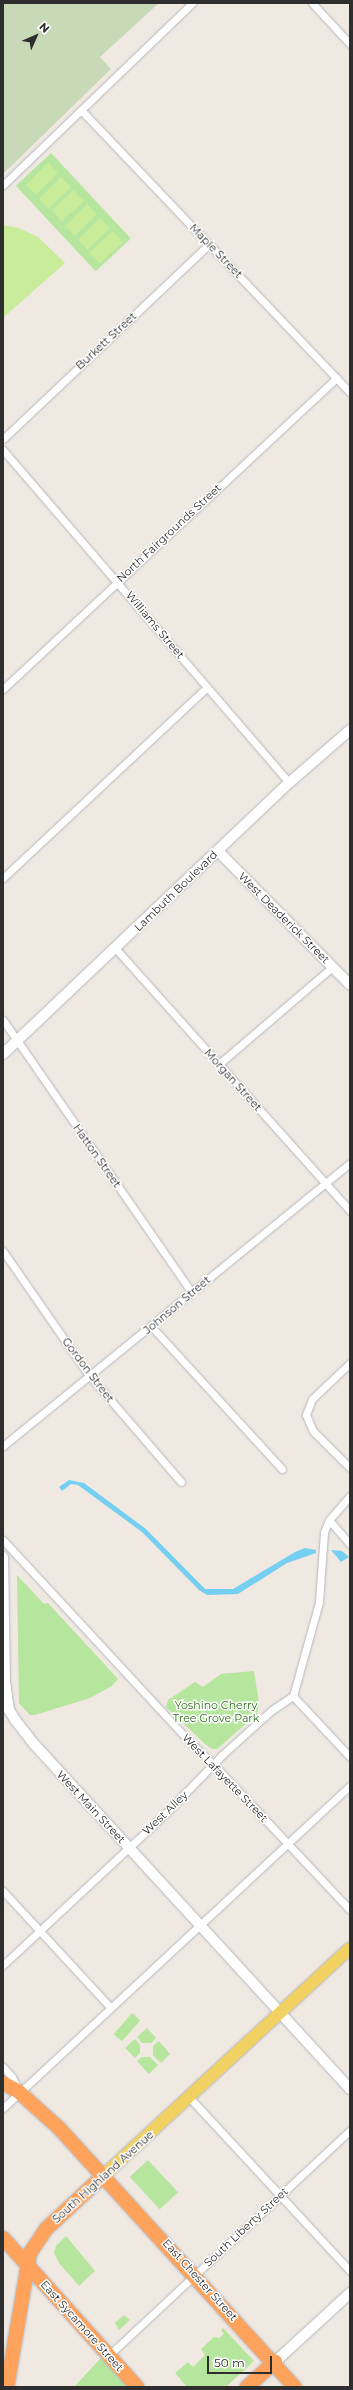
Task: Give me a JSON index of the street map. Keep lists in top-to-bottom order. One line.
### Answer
{"streets":{"highway":["South Highland Avenue","East Chester Street","East Sycamore Street"],"street":["Maple Street","Burkett Street","North Fairgrounds Street","Williams Street","Lambuth Boulevard","West Deaderick Street","Morgan Street","Hatton Street","Johnson Street","Gordon Street","West Lafayette Street","West Main Street","West Alley","South Liberty Street"]},"crossings":[["Maple Street","Burkett Street"],["Maple Street","North Fairgrounds Street"],["North Fairgrounds Street","Williams Street"],["Williams Street","Lambuth Boulevard"],["Lambuth Boulevard","West Deaderick Street"],["Lambuth Boulevard","Morgan Street"],["Lambuth Boulevard","Hatton Street"],["Morgan Street","Johnson Street"],["Hatton Street","Johnson Street"],["Johnson Street","Gordon Street"],["West Lafayette Street","West Alley"],["West Main Street","West Alley"],["West Main Street","South Highland Avenue"],["South Highland Avenue","East Chester Street"],["South Highland Avenue","East Sycamore Street"],["South Liberty Street","East Chester Street"],["South Liberty Street","East Sycamore Street"]],"parks":["Yoshino Cherry Tree Grove Park"],"scale_bar":"50 m","north":"top right"}
